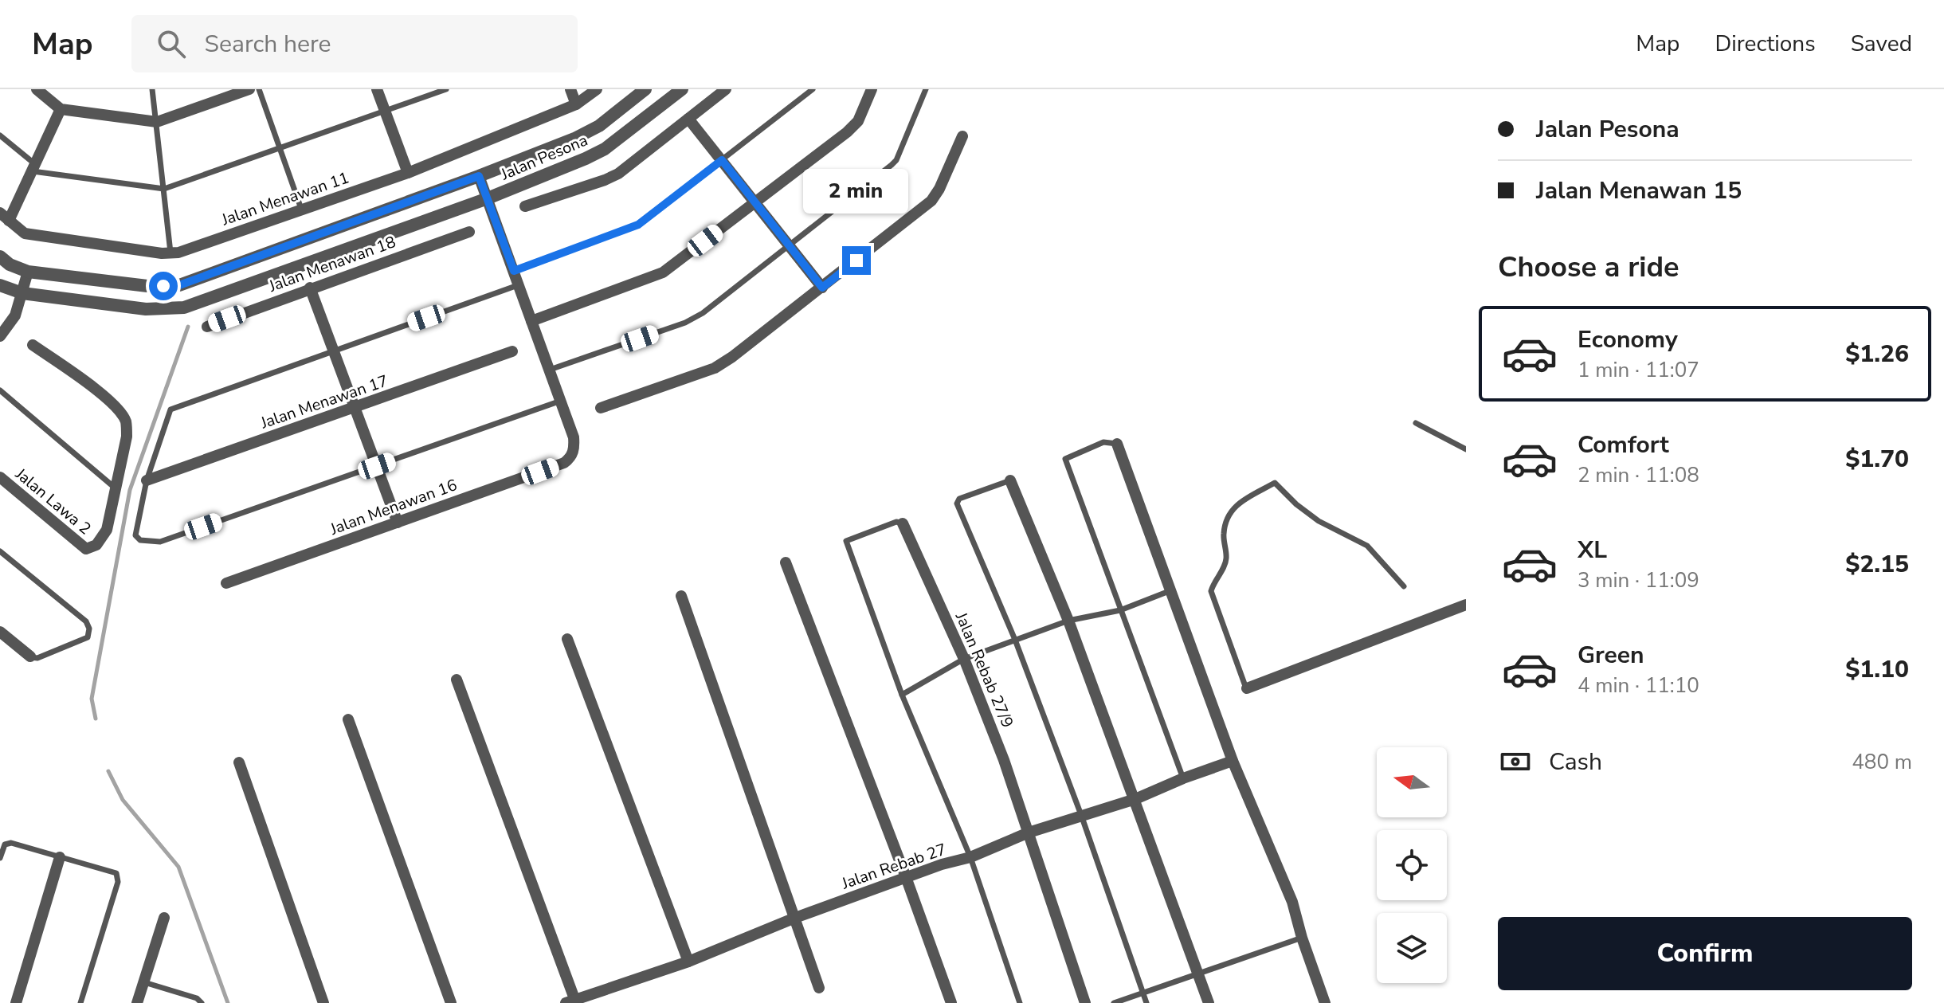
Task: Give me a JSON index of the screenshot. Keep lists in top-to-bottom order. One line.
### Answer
{"streets":{"street":["Jalan Pesona","Jalan Menawan 11","Jalan Menawan 18","Jalan Menawan 17","Jalan Lawa 2","Jalan Menawan 16","Jalan Rebab 27/9","Jalan Rebab 27"]},"crossings":[["Jalan Rebab 27/9","Jalan Rebab 27"]],"north":"left","page":{"header":"Map","search":"Search here","nav":["Map","Directions","Saved"],"banner":["Jalan Pesona","Jalan Menawan 15"],"bubble":"2 min","heading":"Choose a ride","list":[{"name":"Economy","note":"1 min · 11:07","value":"$1.26"},{"name":"Comfort","note":"2 min · 11:08","value":"$1.70"},{"name":"XL","note":"3 min · 11:09","value":"$2.15"},{"name":"Green","note":"4 min · 11:10","value":"$1.10"}],"pay":["Cash","480 m"],"buttons":"Confirm"}}
